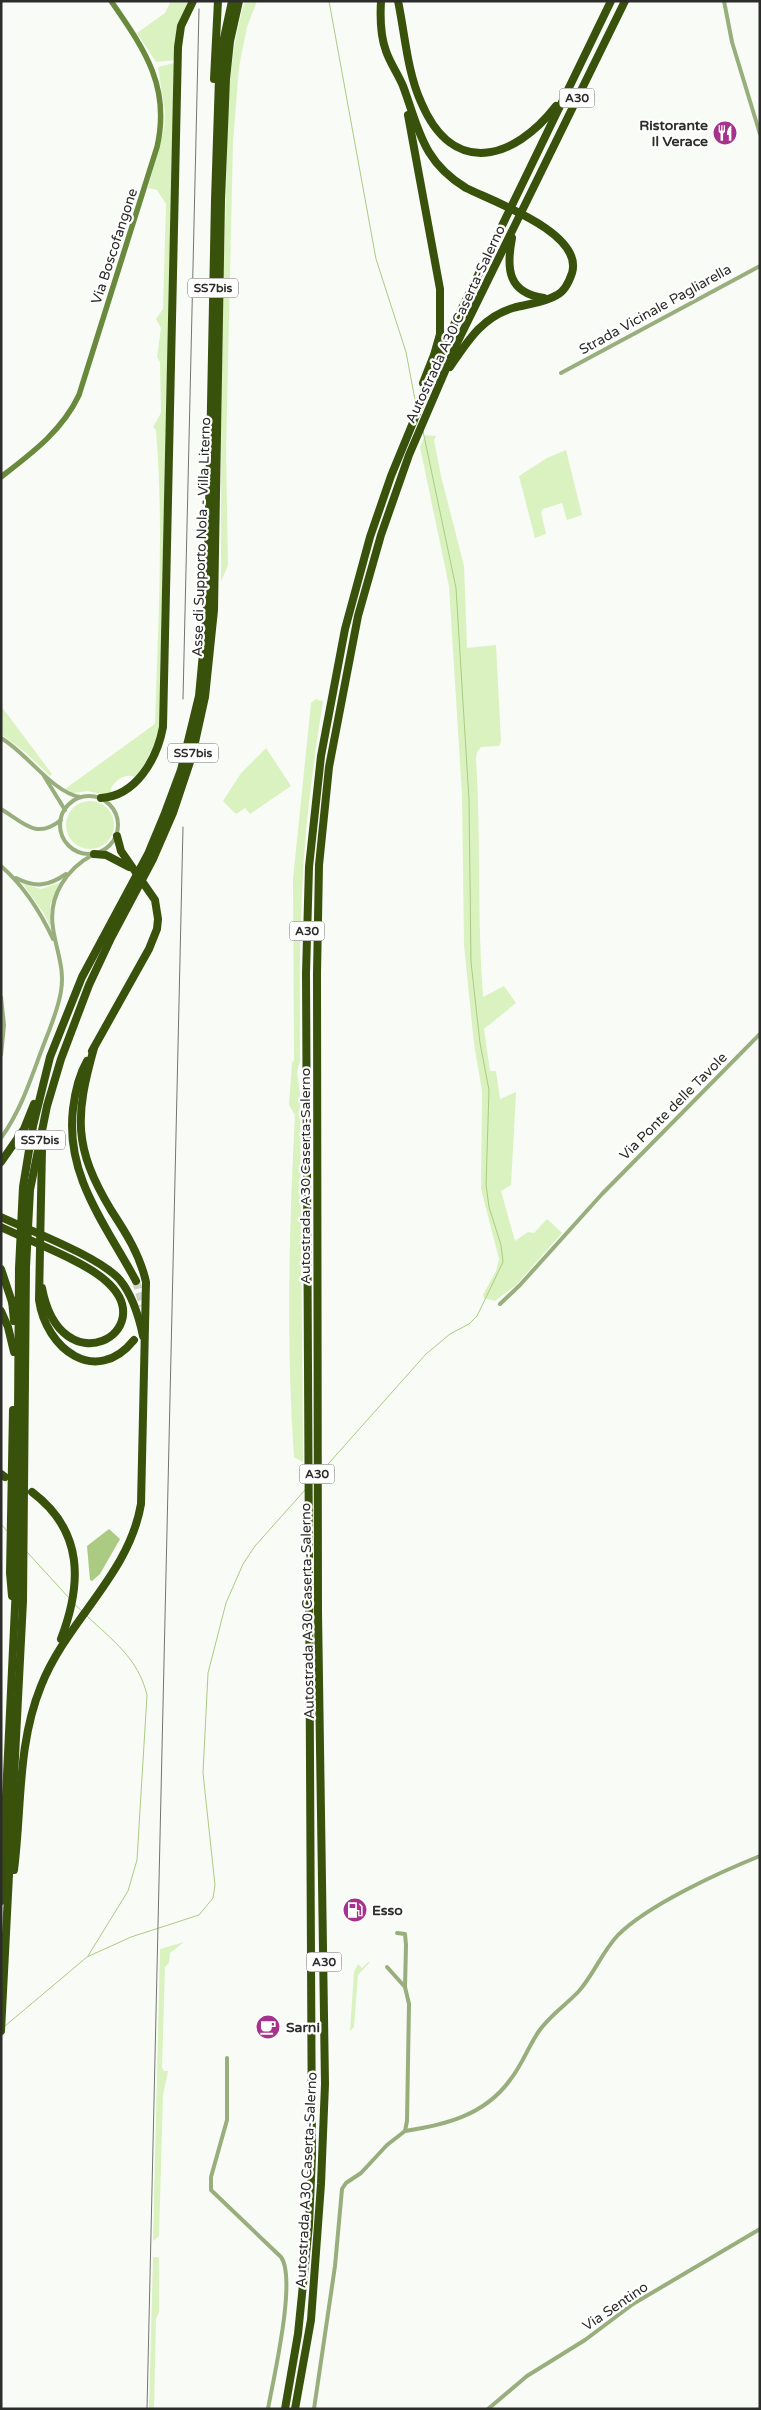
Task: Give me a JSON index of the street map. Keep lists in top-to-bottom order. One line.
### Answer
{"streets":{"highway":["A30","SS7bis","Autostrada A30 Caserta-Salerno","Asse di Supporto Nola - Villa Literno"],"street":["Via Boscofangone","Strada Vicinale Pagliarella","Via Ponte delle Tavole","Via Sentino"]},"places":{"restaurant":["Ristorante Il Verace"],"fuel station":["Esso"],"cafe":["Sarni"]}}
